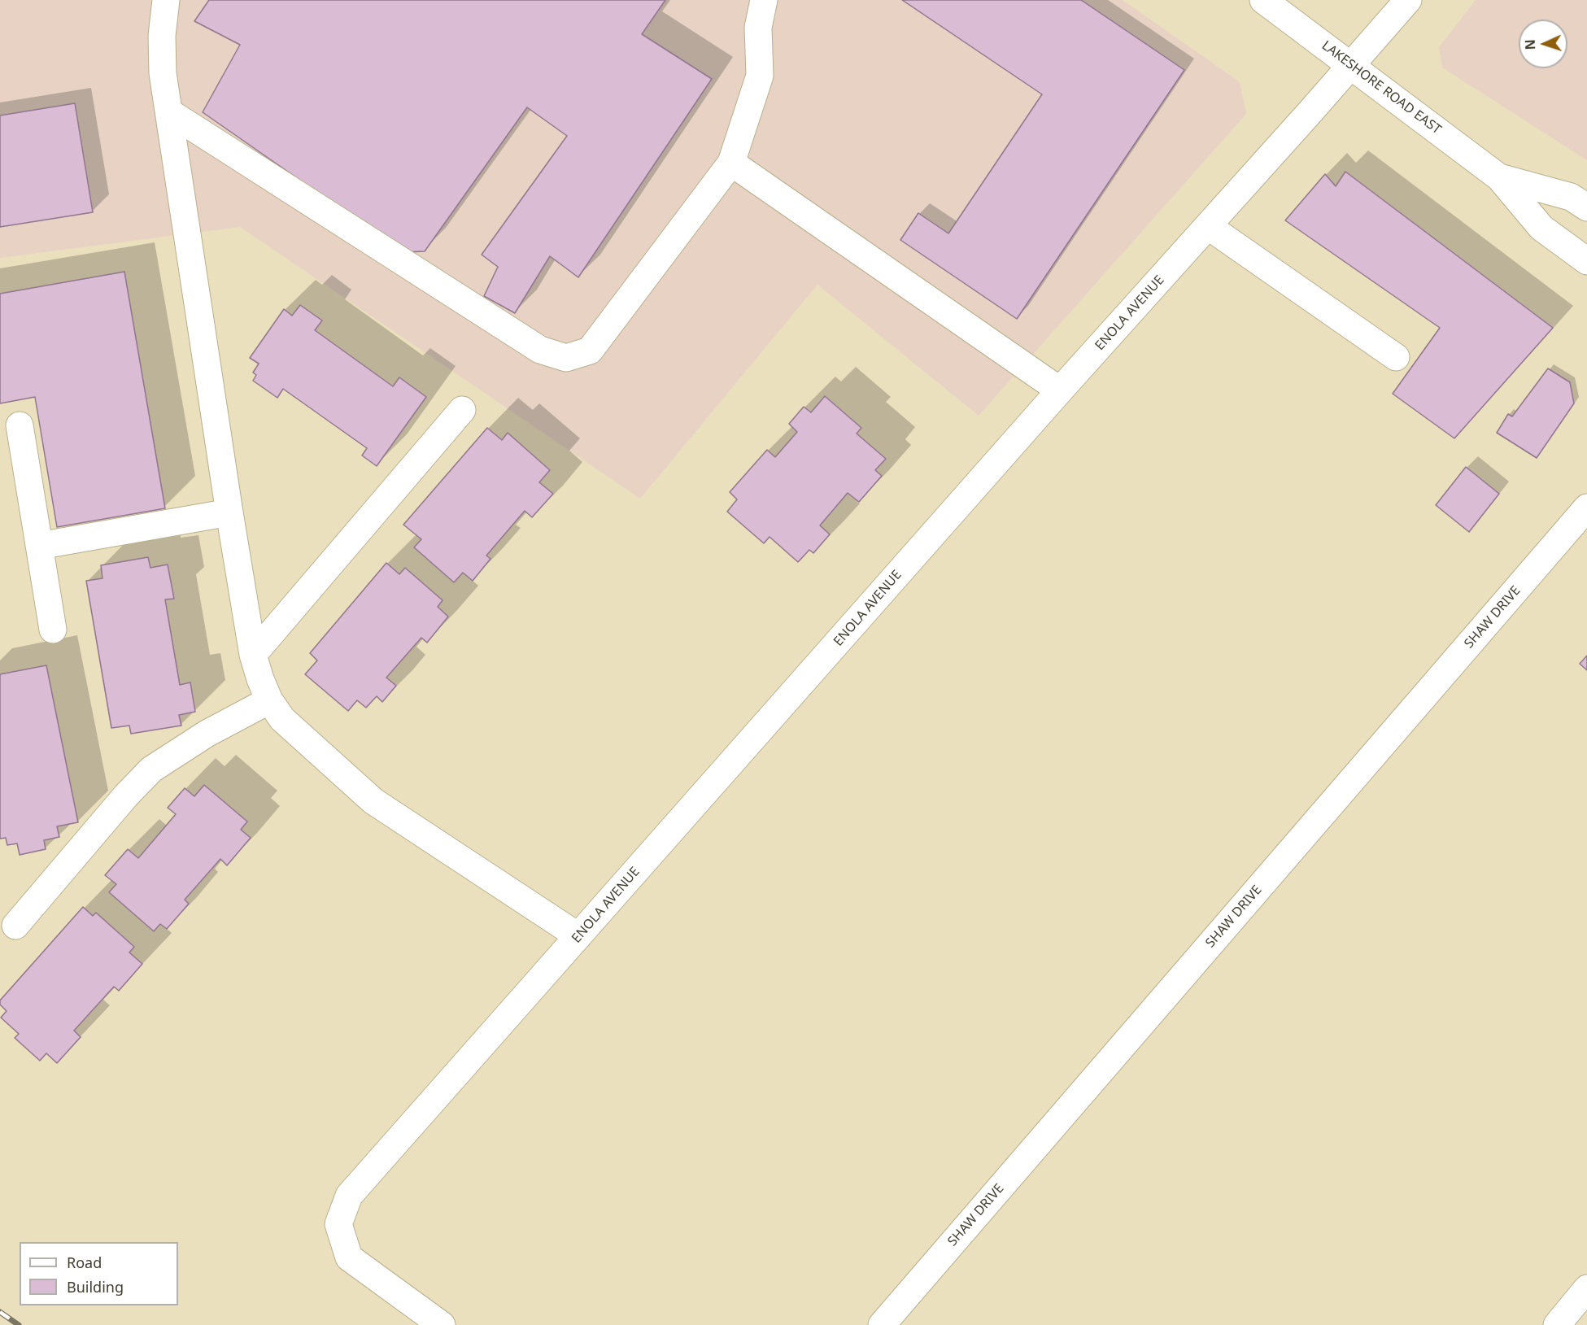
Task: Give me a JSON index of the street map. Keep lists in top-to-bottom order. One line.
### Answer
{"streets":{"street":["LAKESHORE ROAD EAST","ENOLA AVENUE","SHAW DRIVE"]},"crossings":[["LAKESHORE ROAD EAST","ENOLA AVENUE"]],"legend":["Road","Building"],"north":"left"}
